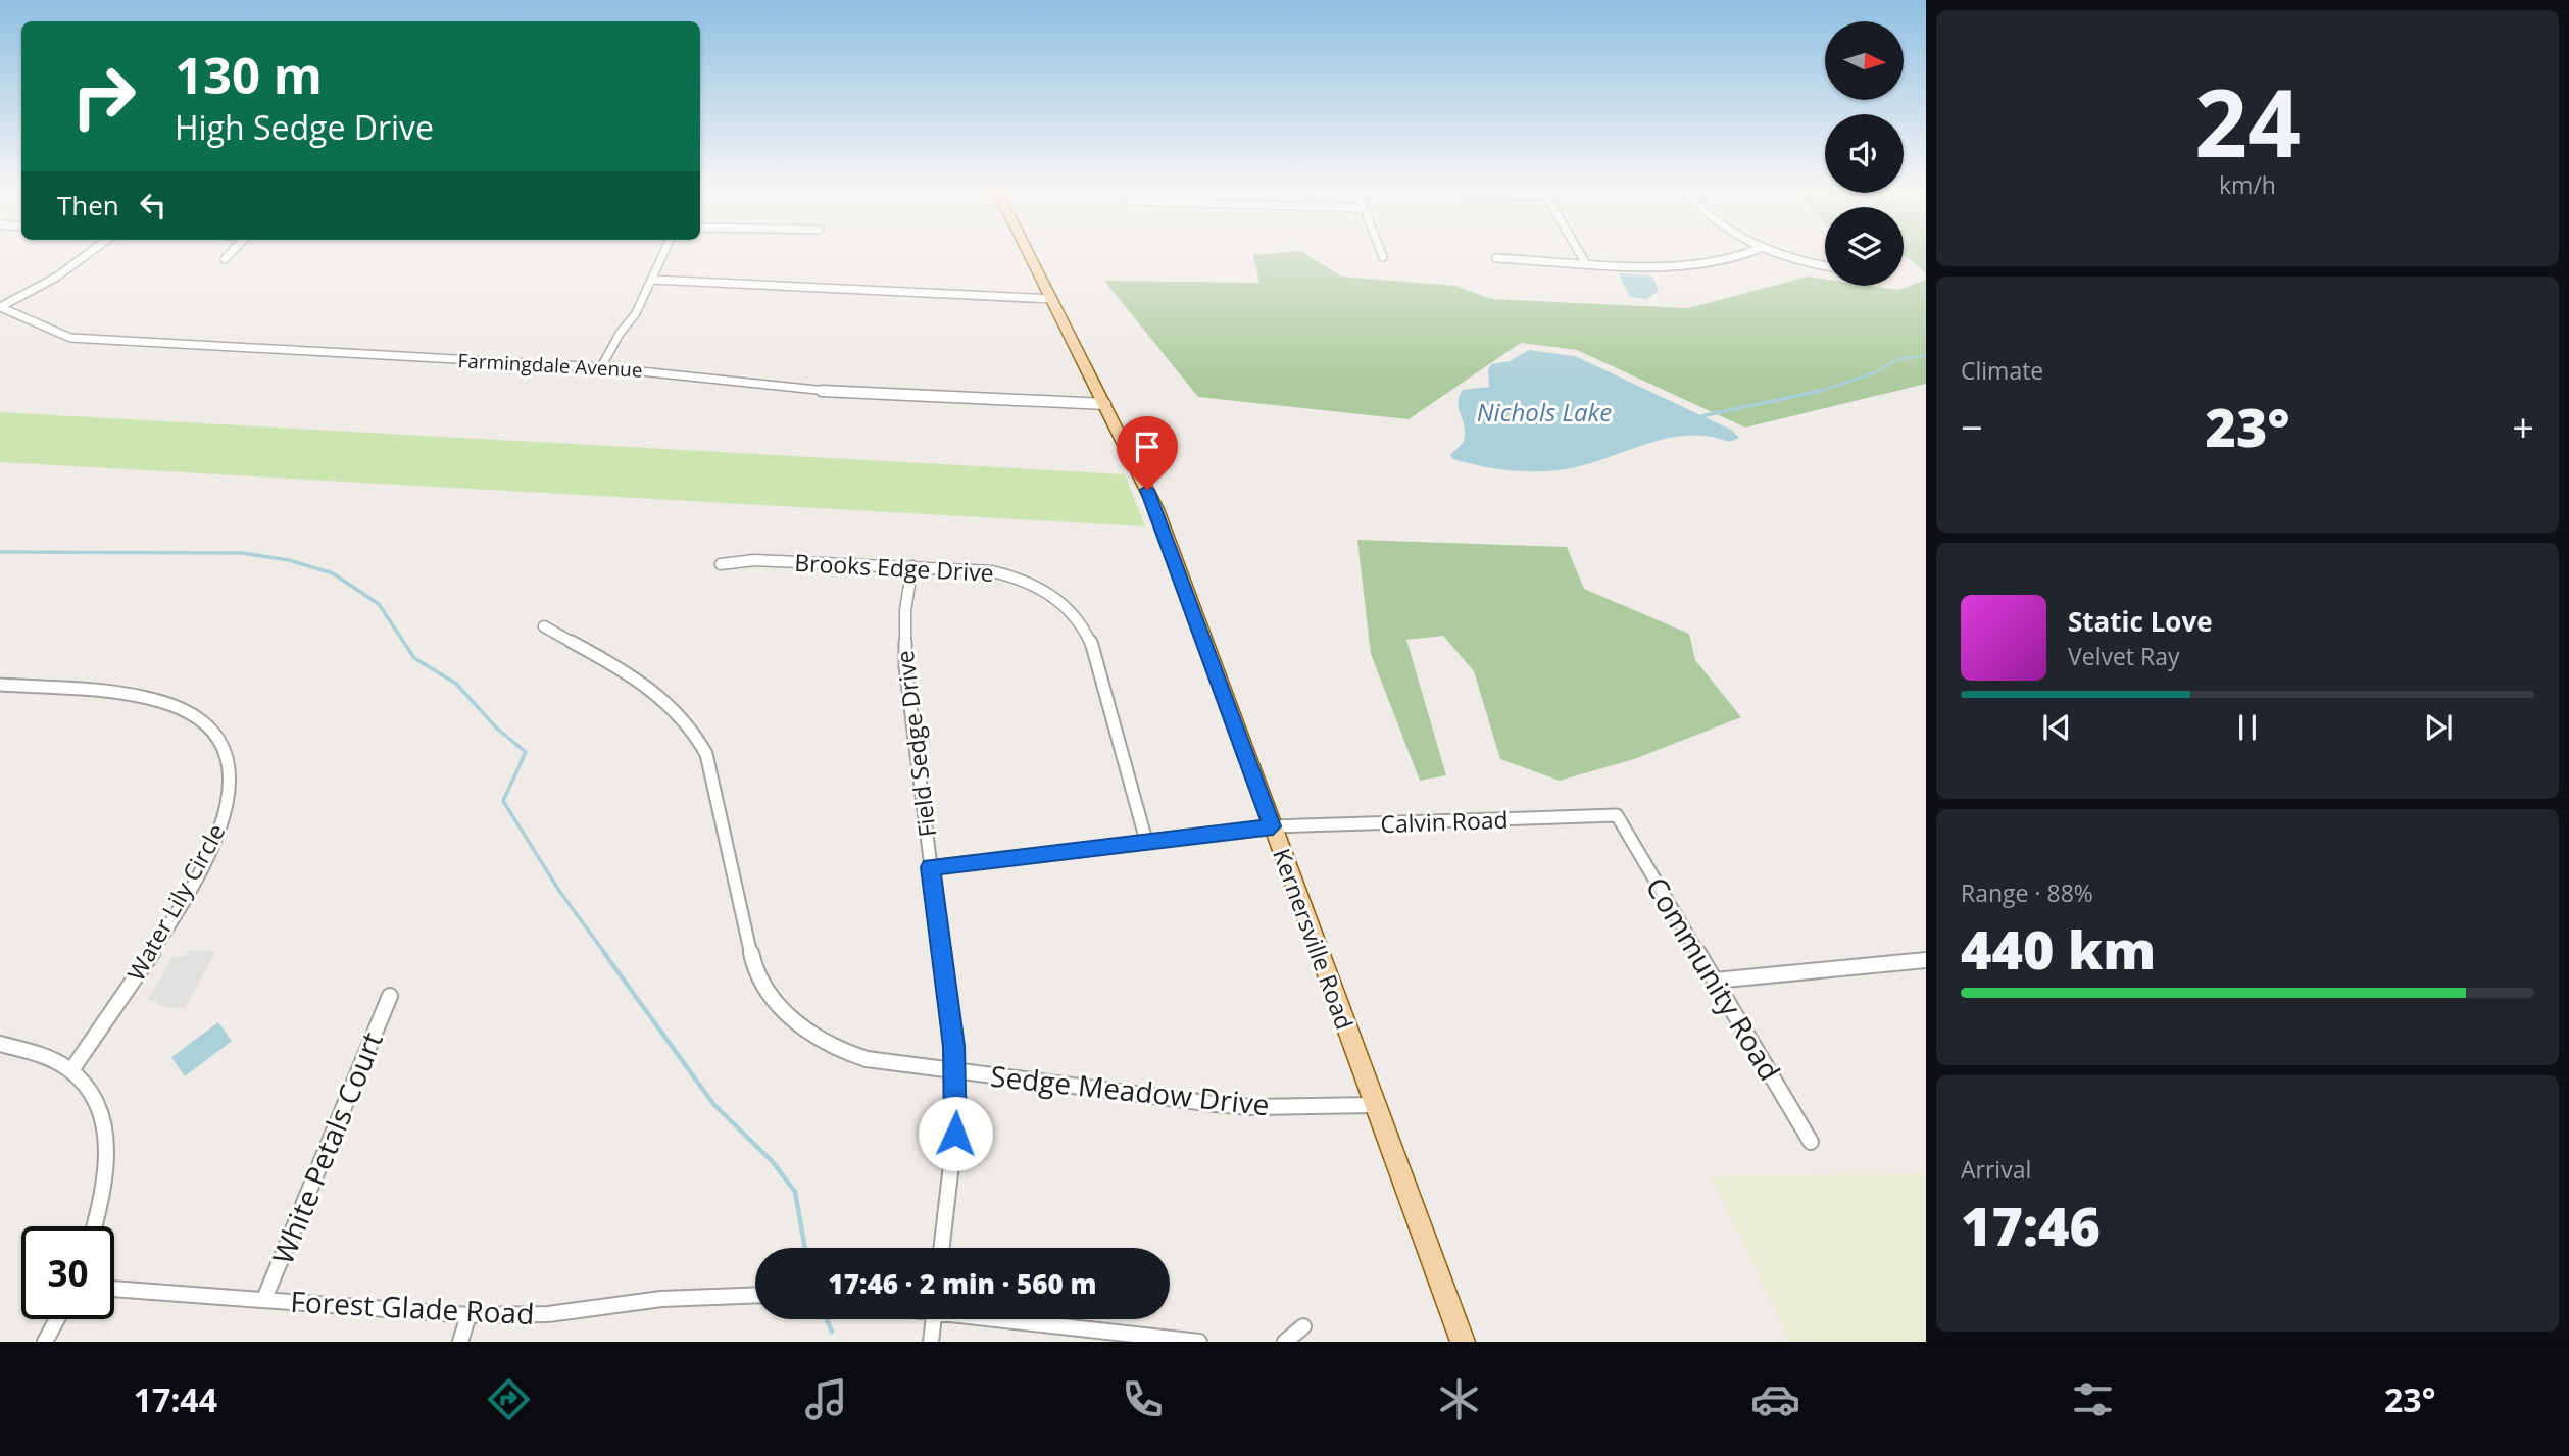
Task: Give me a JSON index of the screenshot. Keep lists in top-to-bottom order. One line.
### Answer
{"streets":{"main road":["Kernersville Road"],"street":["Farmingdale Avenue","Brooks Edge Drive","Field Sedge Drive","Calvin Road","Water Lily Circle","Community Road","Sedge Meadow Drive","White Petals Court","Forest Glade Road"]},"crossings":[["Farmingdale Avenue","Kernersville Road"],["Brooks Edge Drive","Field Sedge Drive"],["Brooks Edge Drive","Calvin Road"],["Field Sedge Drive","Calvin Road"],["Field Sedge Drive","Sedge Meadow Drive"],["Calvin Road","Kernersville Road"],["Calvin Road","Community Road"],["Kernersville Road","Sedge Meadow Drive"],["White Petals Court","Forest Glade Road"]],"water":["Nichols Lake"],"north":"right","page":{"tile":[["24","km/h"],"Climate",["Range · 88%","440 km"],["Arrival","17:46"]],"turn":["130 m","High Sedge Drive"],"then":"Then","heat":["−","23°","+"],"song":["Static Love","Velvet Ray"],"limit":"30","trip":"17:46 · 2 min · 560 m","tabs":["17:44","23°"]}}
